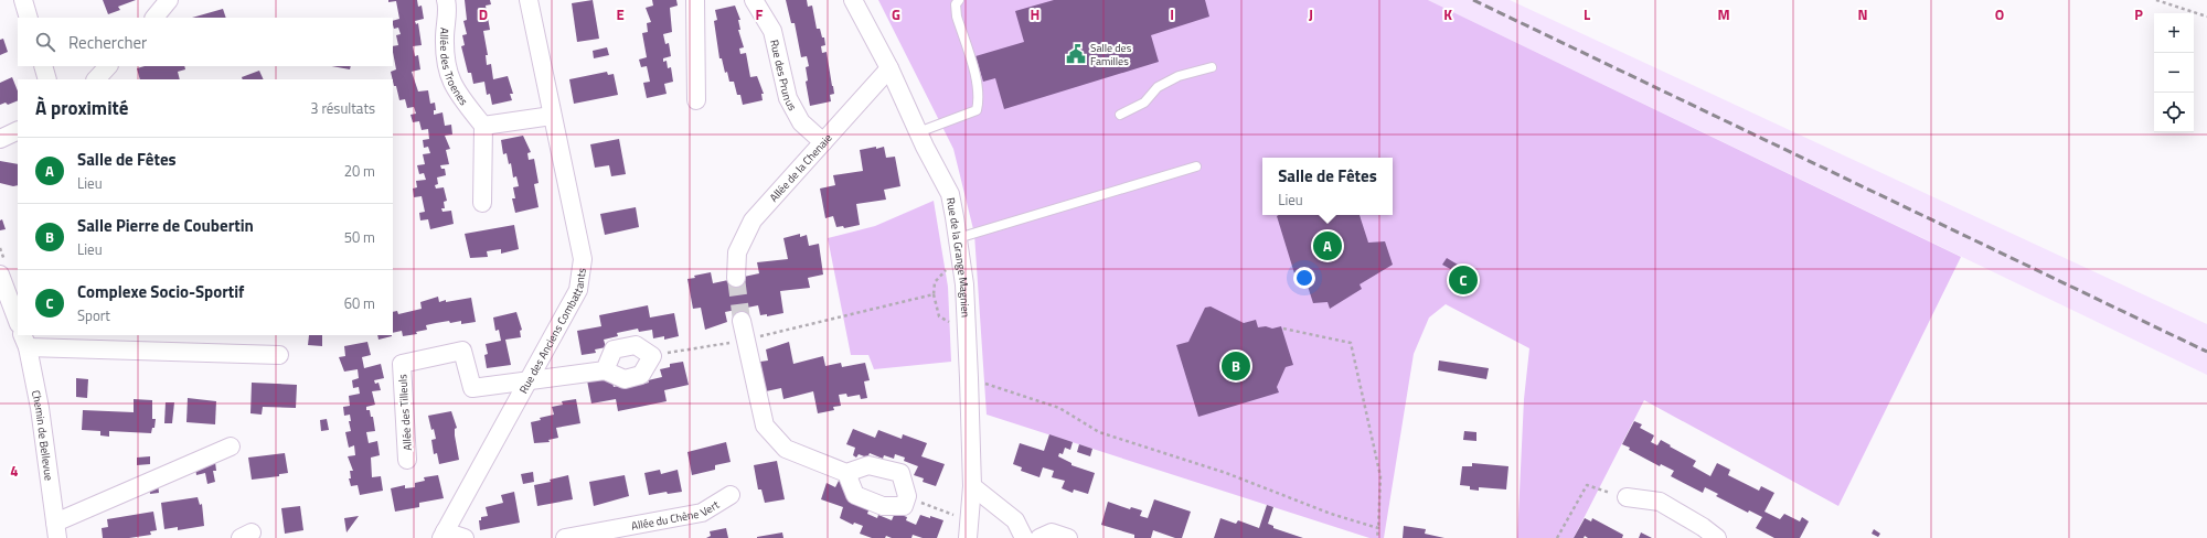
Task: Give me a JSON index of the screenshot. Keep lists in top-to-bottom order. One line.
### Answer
{"streets":{"street":["Allée des Troenes","Rue des Prunus","Allée de la Chenaie","Rue de la Grange Magnien","Rue des Anciens Combattants","Allée des Tilleuls","Chemin de Bellevue","Allée du Chêne Vert"]},"crossings":[["Rue des Prunus","Allée de la Chenaie"],["Allée de la Chenaie","Rue de la Grange Magnien"],["Rue des Anciens Combattants","Allée des Tilleuls"]],"places":{"public building":["Salle des Familles"]},"page":{"map_buttons":["+","−"],"search":"Rechercher","heading":["À proximité","3 résultats"],"list":[{"mark":"A","name":"Salle de Fêtes","note":"Lieu","value":"20 m"},{"mark":"B","name":"Salle Pierre de Coubertin","note":"Lieu","value":"50 m"},{"mark":"C","name":"Complexe Socio-Sportif","note":"Sport","value":"60 m"}],"popup":["Salle de Fêtes","Lieu"],"pins":["A","C","B"]},"grid":{"columns":["D","E","F","G","H","I","J","K","L","M","N","O","P"],"rows":["4"]}}
